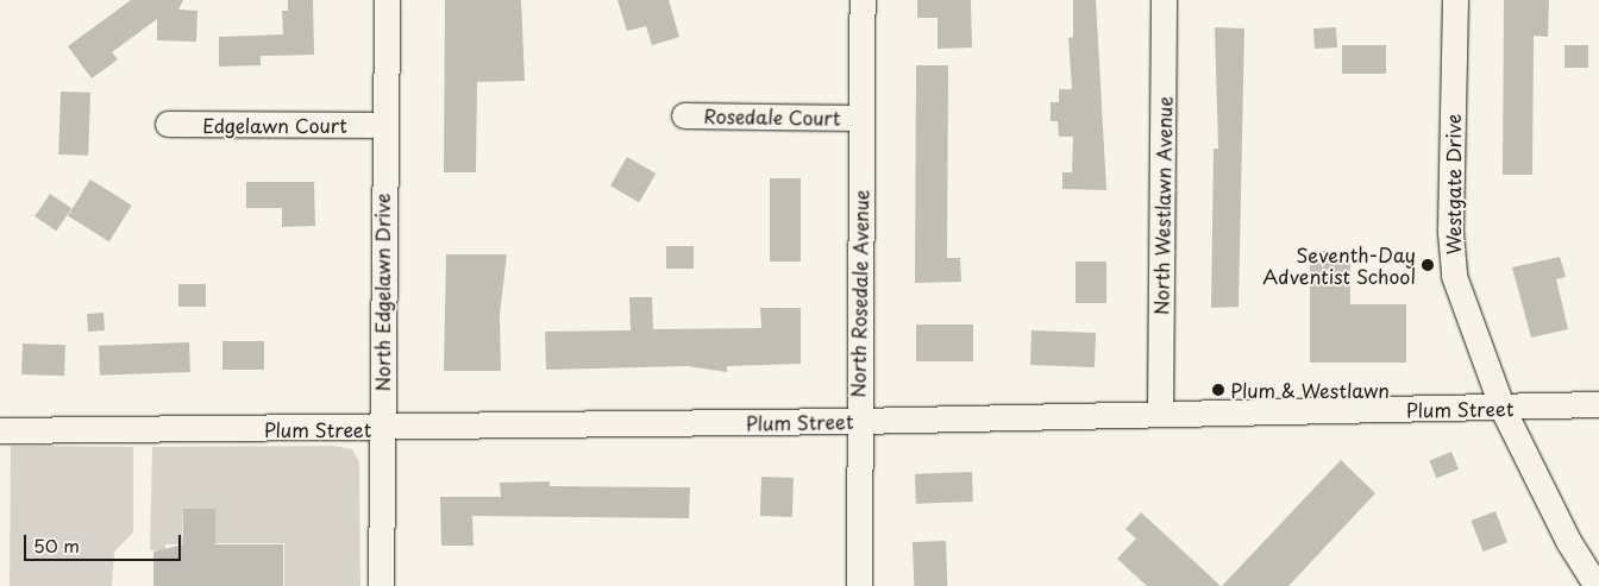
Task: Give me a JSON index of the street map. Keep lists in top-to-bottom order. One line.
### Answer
{"streets":{"street":["Rosedale Court","Edgelawn Court","Westgate Drive","North Westlawn Avenue","North Edgelawn Drive","North Rosedale Avenue","Plum Street"]},"crossings":[["Rosedale Court","North Rosedale Avenue"],["Edgelawn Court","North Edgelawn Drive"],["Westgate Drive","Plum Street"],["North Westlawn Avenue","Plum Street"],["North Edgelawn Drive","Plum Street"],["North Rosedale Avenue","Plum Street"]],"places":["Seventh-Day Adventist School","Plum & Westlawn"],"scale_bar":"50 m"}
